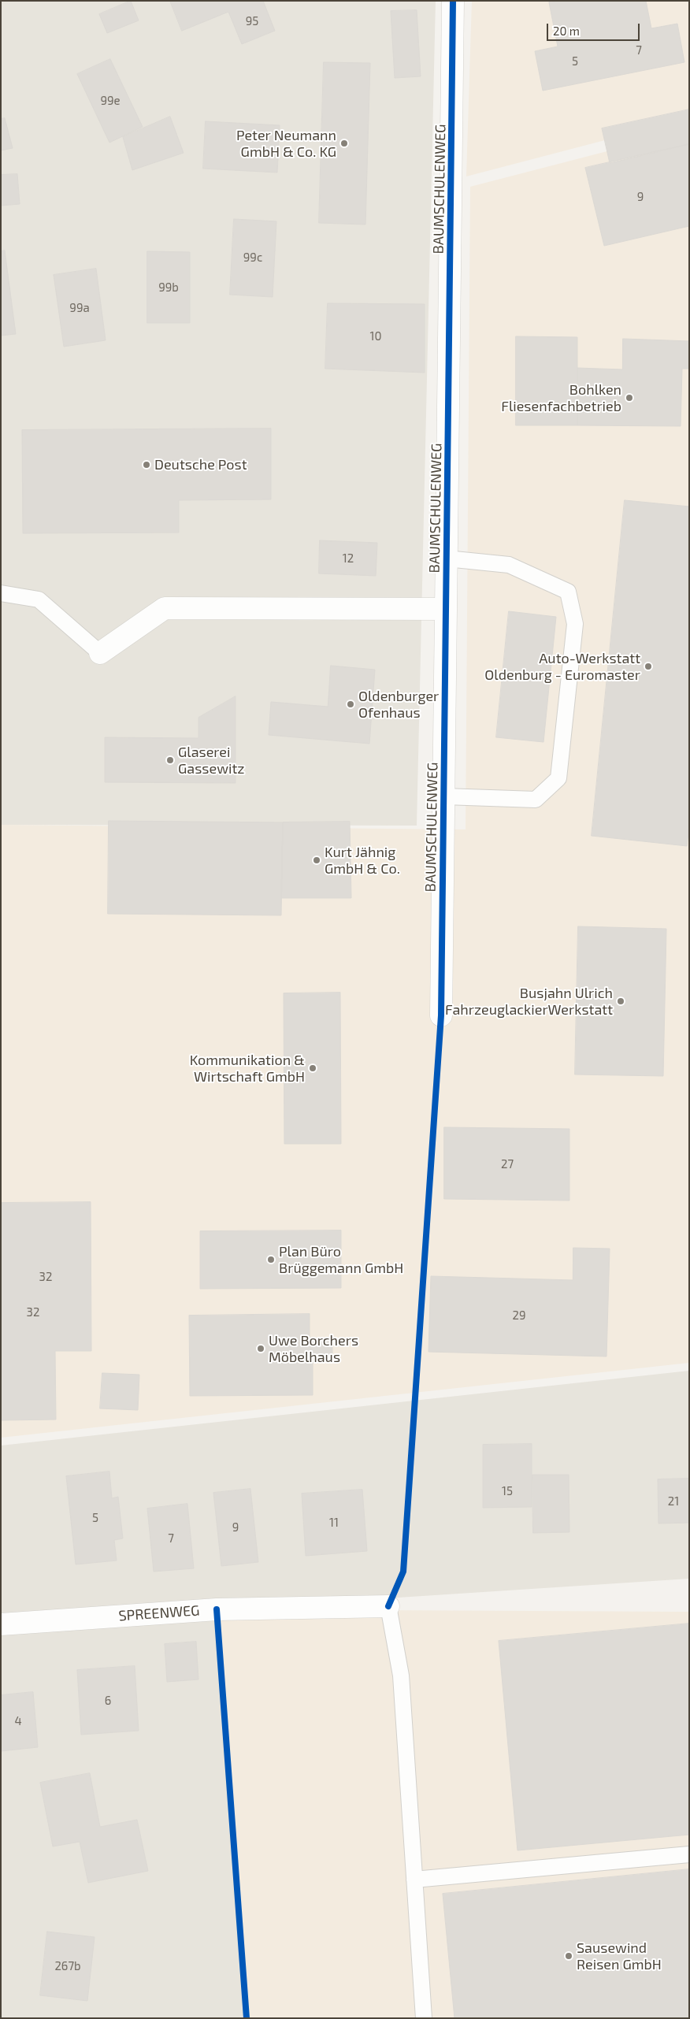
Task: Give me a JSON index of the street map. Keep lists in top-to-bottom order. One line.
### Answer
{"streets":{"street":["BAUMSCHULENWEG","SPREENWEG"]},"places":["Peter Neumann GmbH & Co. KG","Bohlken Fliesenfachbetrieb","Deutsche Post","Auto-Werkstatt Oldenburg - Euromaster","Oldenburger Ofenhaus","Glaserei Gassewitz","Kurt Jähnig GmbH & Co.","Busjahn Ulrich FahrzeuglackierWerkstatt","Kommunikation & Wirtschaft GmbH","Plan Büro Brüggemann GmbH","Uwe Borchers Möbelhaus","Sausewind Reisen GmbH"],"house_numbers":["95","7","5","99e","9","99c","99b","99a","10","12","27","32","32","29","15","21","5","11","9","7","6","4","267b"],"scale_bar":"20 m"}
